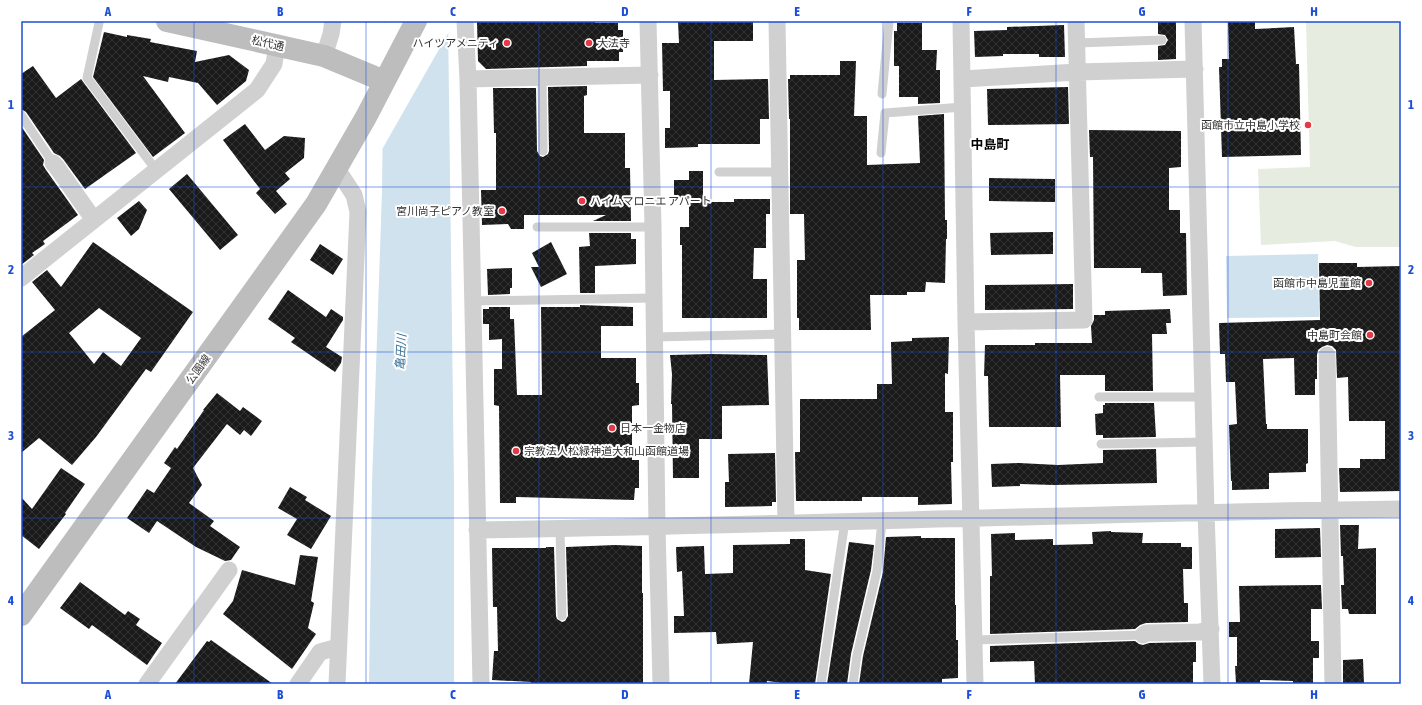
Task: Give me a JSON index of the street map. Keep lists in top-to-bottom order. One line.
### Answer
{"streets":{"street":["松代通","公園線"]},"crossings":[["松代通","公園線"]],"districts":["中島町"],"water":["亀田川"],"places":["ハイツアメニティ","大法寺","函館市立中島小学校","ハイムマロニエ アパート","宮川尚子ピアノ教室","函館市中島児童館","中島町会館","日本一金物店","宗教法人松緑神道大和山函館道場"],"grid":{"columns":["A","B","C","D","E","F","G","H"],"rows":["1","2","3","4"]}}
